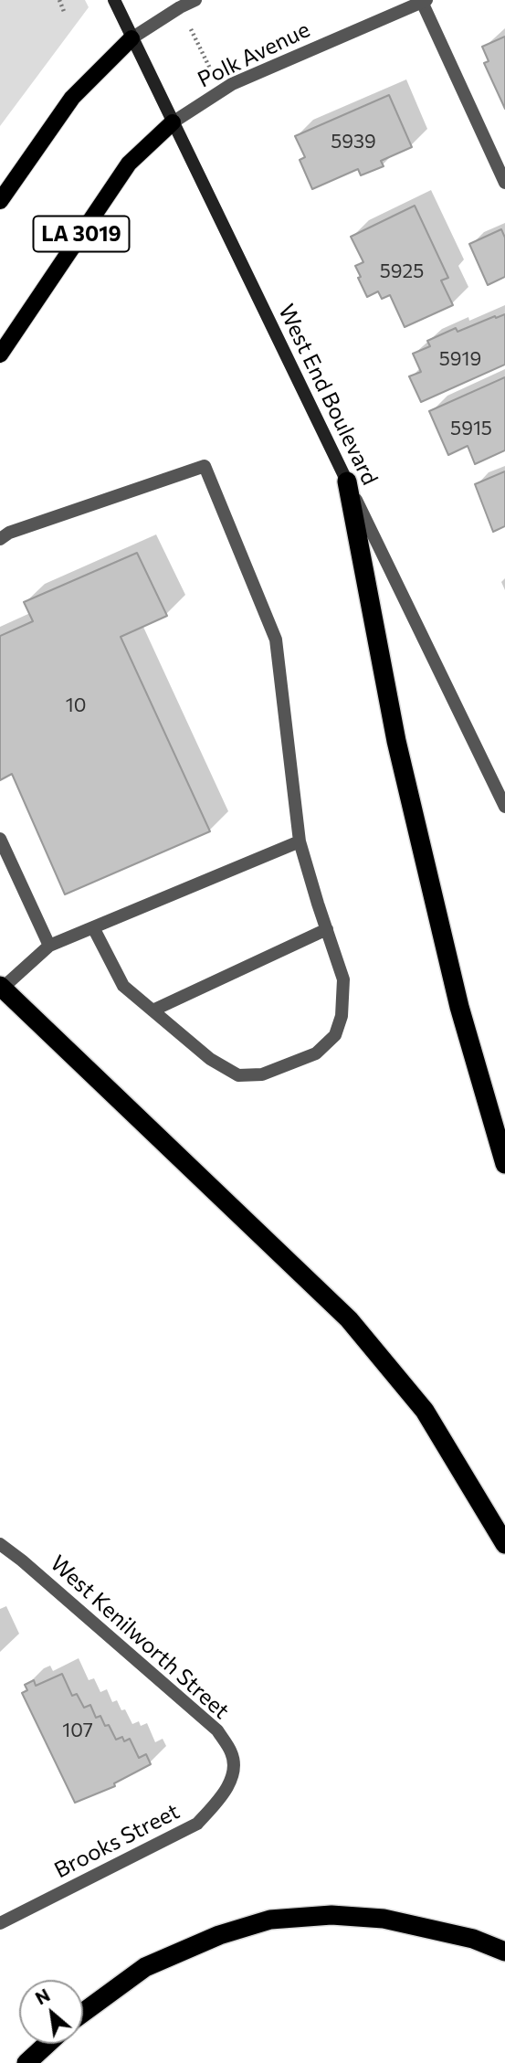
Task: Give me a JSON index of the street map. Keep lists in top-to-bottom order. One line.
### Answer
{"streets":{"main road":["LA 3019","West End Boulevard"],"street":["Polk Avenue","West Kenilworth Street","Brooks Street"]},"crossings":[["Polk Avenue","LA 3019"],["Polk Avenue","West End Boulevard"],["LA 3019","West End Boulevard"],["West Kenilworth Street","Brooks Street"]],"house_numbers":["5939","5925","5919","5915","10","107"],"north":"top left"}
